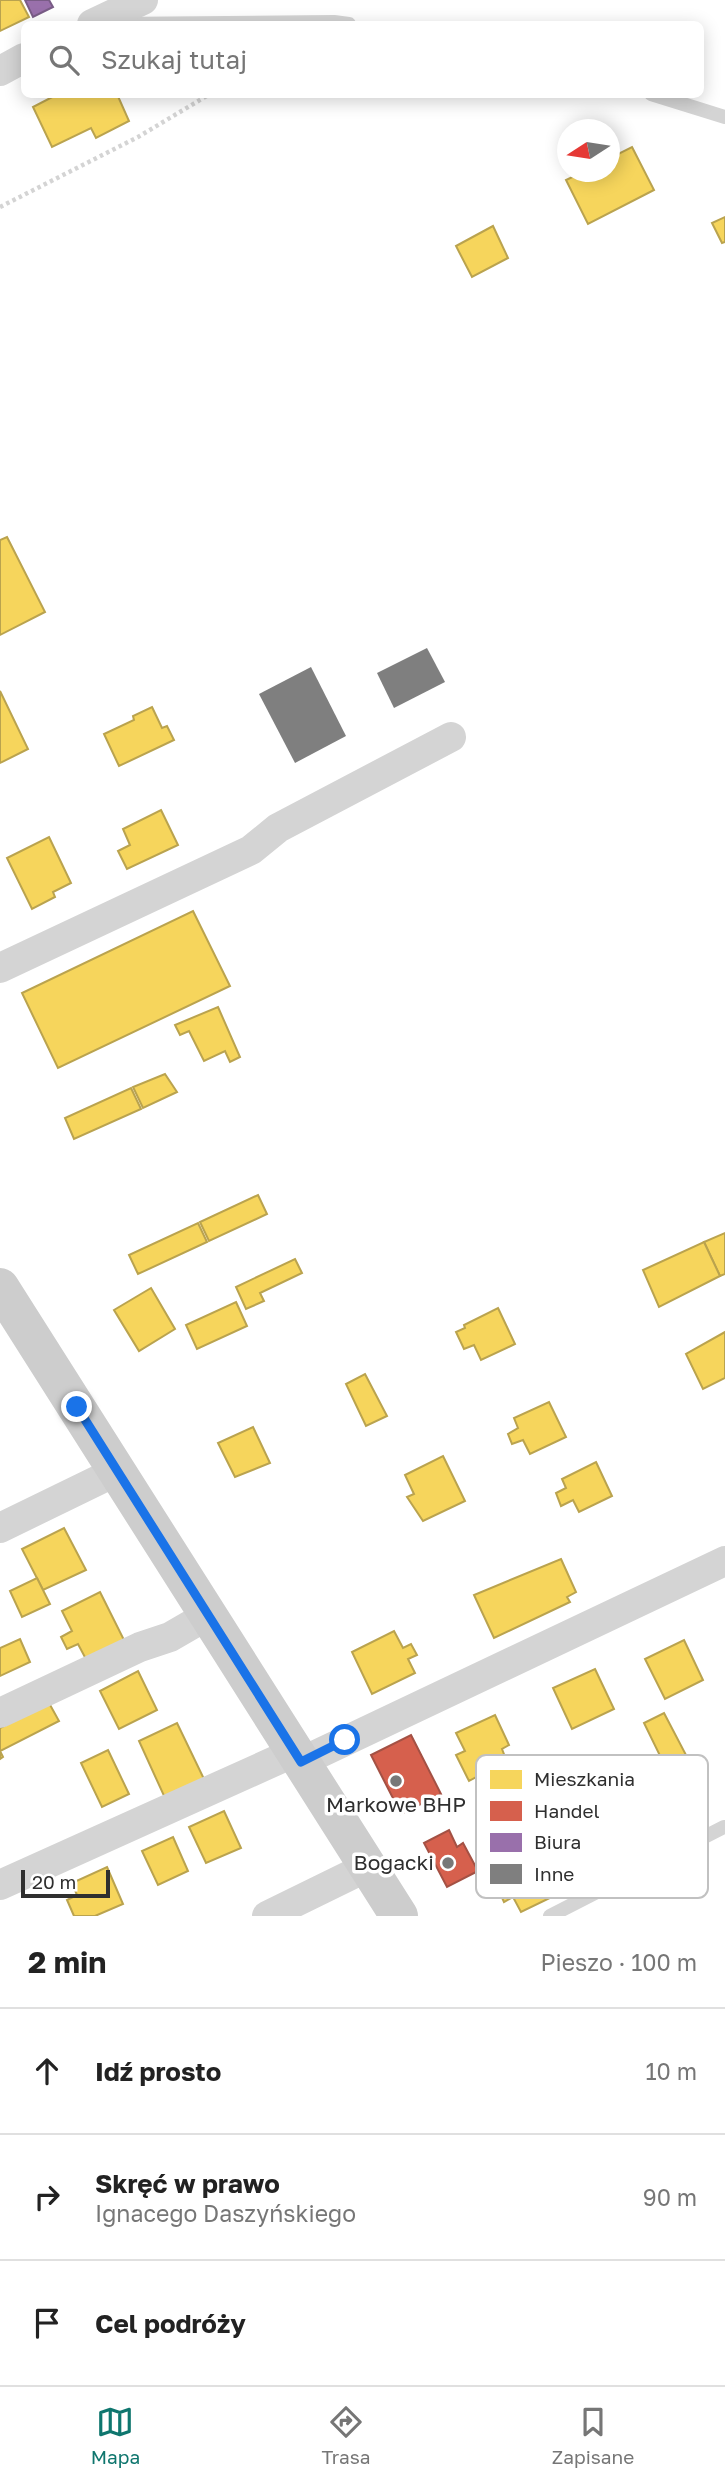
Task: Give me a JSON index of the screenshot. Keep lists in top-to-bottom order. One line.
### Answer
{"places":["Markowe BHP","Bogacki"],"legend":["Mieszkania","Handel","Biura","Inne"],"scale_bar":"20 m","north":"left","page":{"search":"Szukaj tutaj","scale":"20 m","heading":["2 min","Pieszo · 100 m"],"list":[["Idź prosto","10 m"],["Skręć w prawo","Ignacego Daszyńskiego","90 m"],"Cel podróży"],"nav":["Mapa","Trasa","Zapisane"]}}
